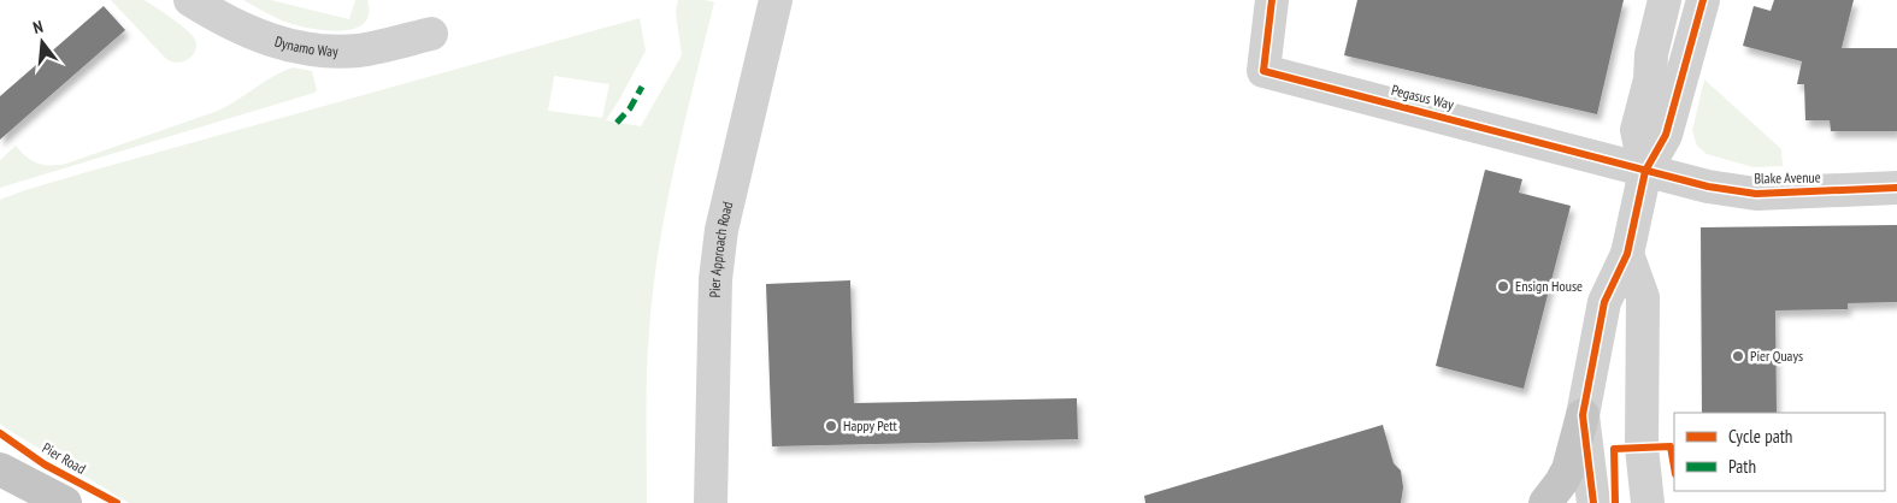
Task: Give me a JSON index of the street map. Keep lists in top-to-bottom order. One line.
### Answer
{"streets":{"street":["Dynamo Way","Pegasus Way","Blake Avenue","Pier Approach Road"],"cycle path":["Pier Road"]},"crossings":[["Pegasus Way","Blake Avenue"]],"places":["Ensign House","Pier Quays","Happy Pett"],"legend":["Cycle path","Path"],"north":"top"}
